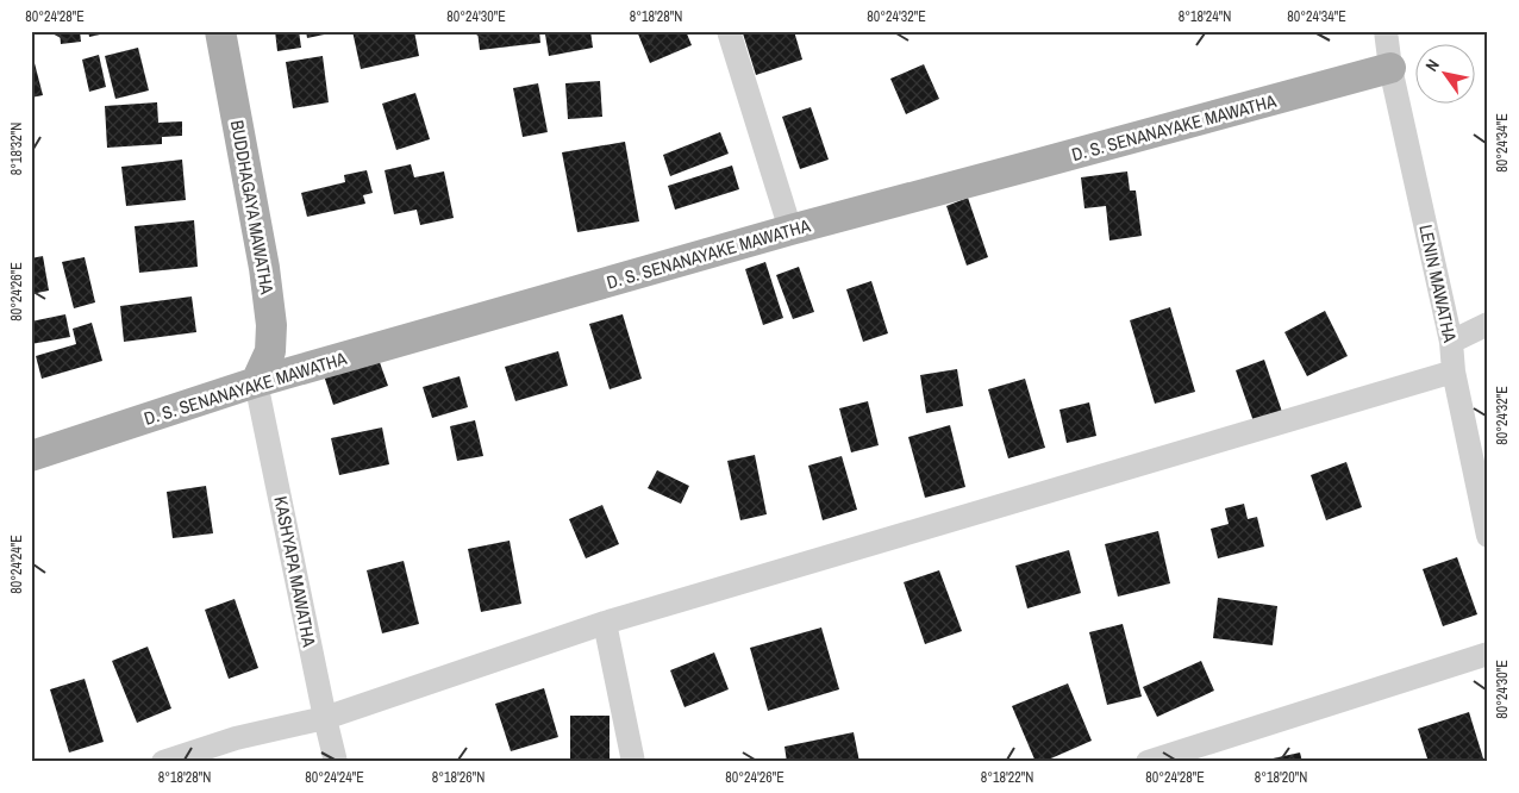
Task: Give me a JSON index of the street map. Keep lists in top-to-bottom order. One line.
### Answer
{"streets":{"main road":["D. S. SENANAYAKE MAWATHA","BUDDHAGAYA MAWATHA"],"street":["LENIN MAWATHA","KASHYAPA MAWATHA"]},"crossings":[["D. S. SENANAYAKE MAWATHA","BUDDHAGAYA MAWATHA"],["D. S. SENANAYAKE MAWATHA","LENIN MAWATHA"],["D. S. SENANAYAKE MAWATHA","KASHYAPA MAWATHA"],["BUDDHAGAYA MAWATHA","KASHYAPA MAWATHA"]],"north":"top left","coordinates":["80°24'28\"E","80°24'30\"E","8°18'28\"N","80°24'32\"E","8°18'24\"N","80°24'34\"E","8°18'32\"N","80°24'26\"E","80°24'24\"E","8°18'26\"N","8°18'22\"N","8°18'20\"N"]}
